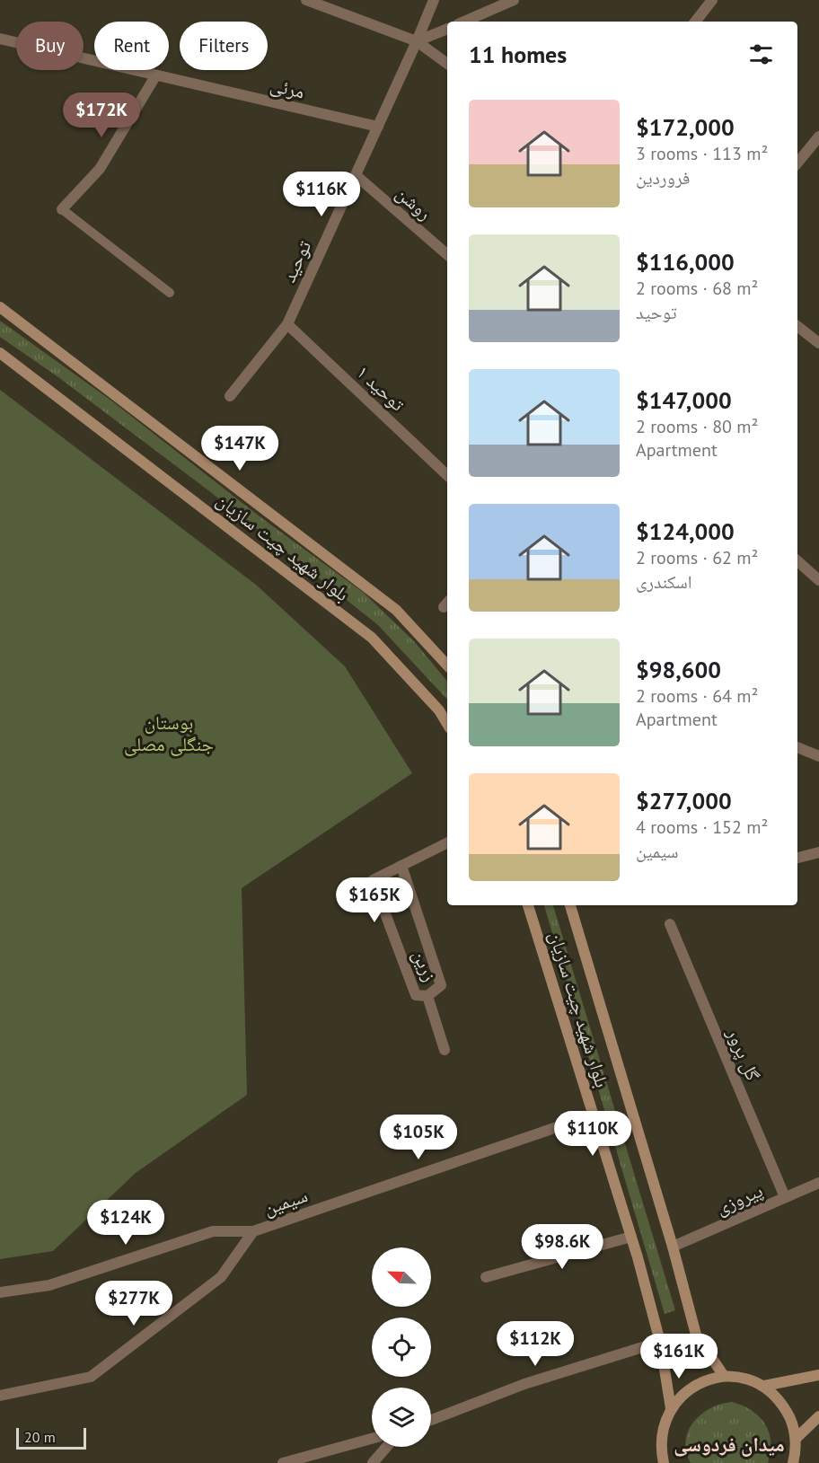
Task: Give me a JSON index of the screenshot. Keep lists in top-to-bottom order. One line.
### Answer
{"streets":{"main road":["بلوار شهید چیت سازیان"],"street":["مرئی","روشن","توحید","توحید ۱","زرین","گل پرور","پیروزی","سیمین"]},"crossings":[["مرئی","توحید"],["روشن","توحید"],["توحید","توحید ۱"],["بلوار شهید چیت سازیان","پیروزی"],["بلوار شهید چیت سازیان","سیمین"],["گل پرور","پیروزی"]],"districts":["میدان فردوسی"],"parks":["بوستان جنگلی مصلی"],"scale_bar":"20 m","north":"top left","page":{"chip":["Buy","Rent","Filters"],"heading":"11 homes","list":[{"name":"$172,000","note":"3 rooms · 113 m² · فروردین"},{"name":"$116,000","note":"2 rooms · 68 m² · توحید"},{"name":"$147,000","note":"2 rooms · 80 m² · Apartment"},{"name":"$124,000","note":"2 rooms · 62 m² · اسکندری"},{"name":"$98,600","note":"2 rooms · 64 m² · Apartment"},{"name":"$277,000","note":"4 rooms · 152 m² · سیمین"}],"price":["$172K","$116K","$147K","$165K","$110K","$105K","$124K","$98.6K","$277K","$112K","$161K"],"scale":"20 m"}}
